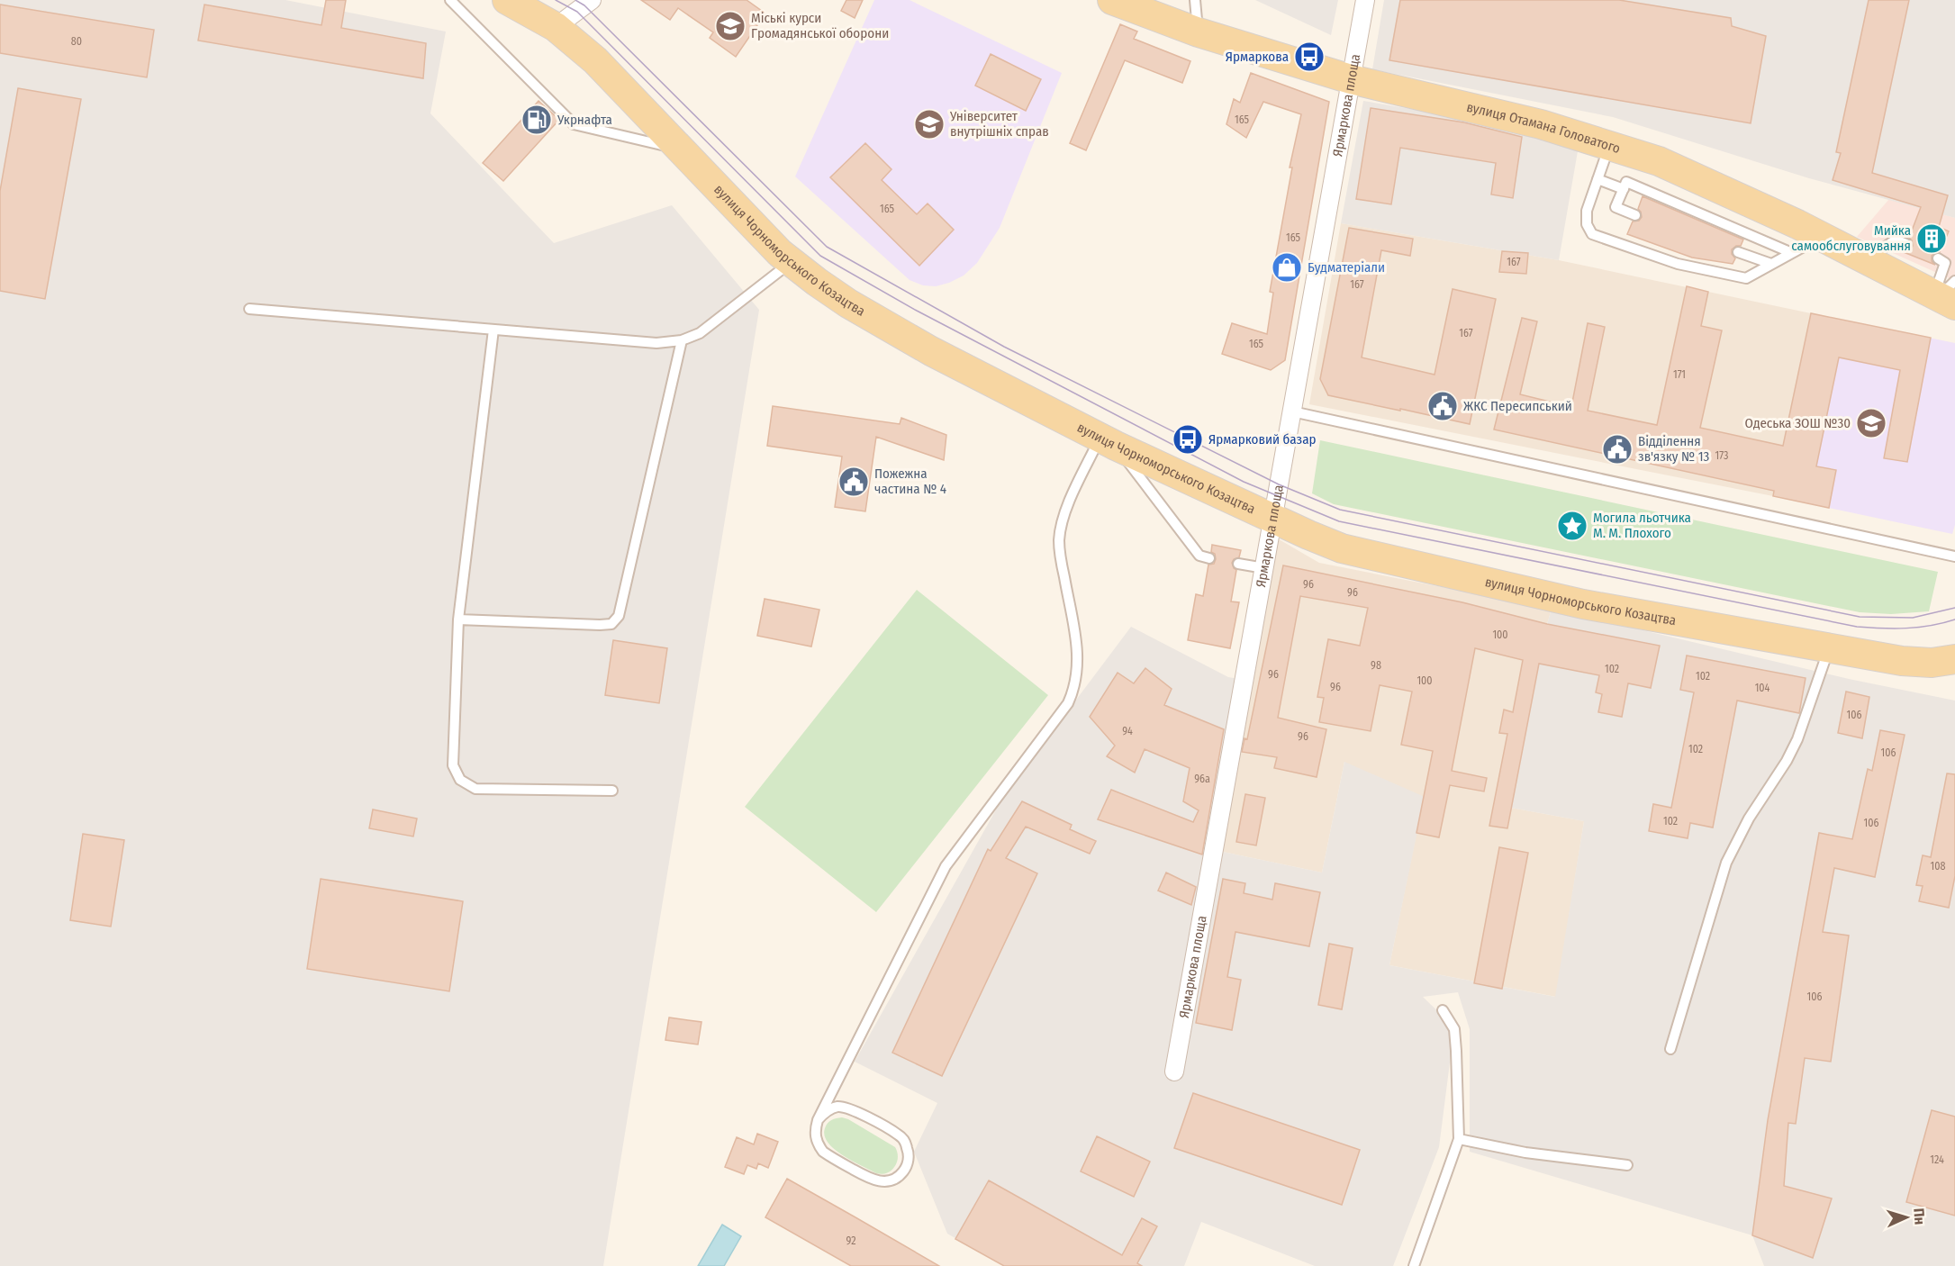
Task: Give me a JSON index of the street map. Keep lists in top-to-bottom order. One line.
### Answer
{"streets":{"main road":["вулиця Отамана Головатого","вулиця Чорноморського Козацтва"],"street":["Ярмаркова площа"]},"crossings":[["Ярмаркова площа","вулиця Отамана Головатого"],["Ярмаркова площа","вулиця Чорноморського Козацтва"]],"places":{"school or university":["Міські курси Громадянської оборони","Університет внутрішніх справ","Одеська ЗОШ №30"],"bus stop":["Ярмаркова","Ярмарковий базар"],"fuel station":["Укрнафта"],"building":["Мийка самообслуговування"],"shop":["Будматеріали"],"public building":["ЖКС Пересипський","Відділення зв'язку № 13","Пожежна частина № 4"],"place":["Могила льотчика М. М. Плохого"]},"house_numbers":["80","165","165","165","167","167","167","165","171","173","96","96","100","98","102","96","102","100","96","104","106","94","96","102","106","96а","102","106","108","106","124","92"],"north":"right"}
